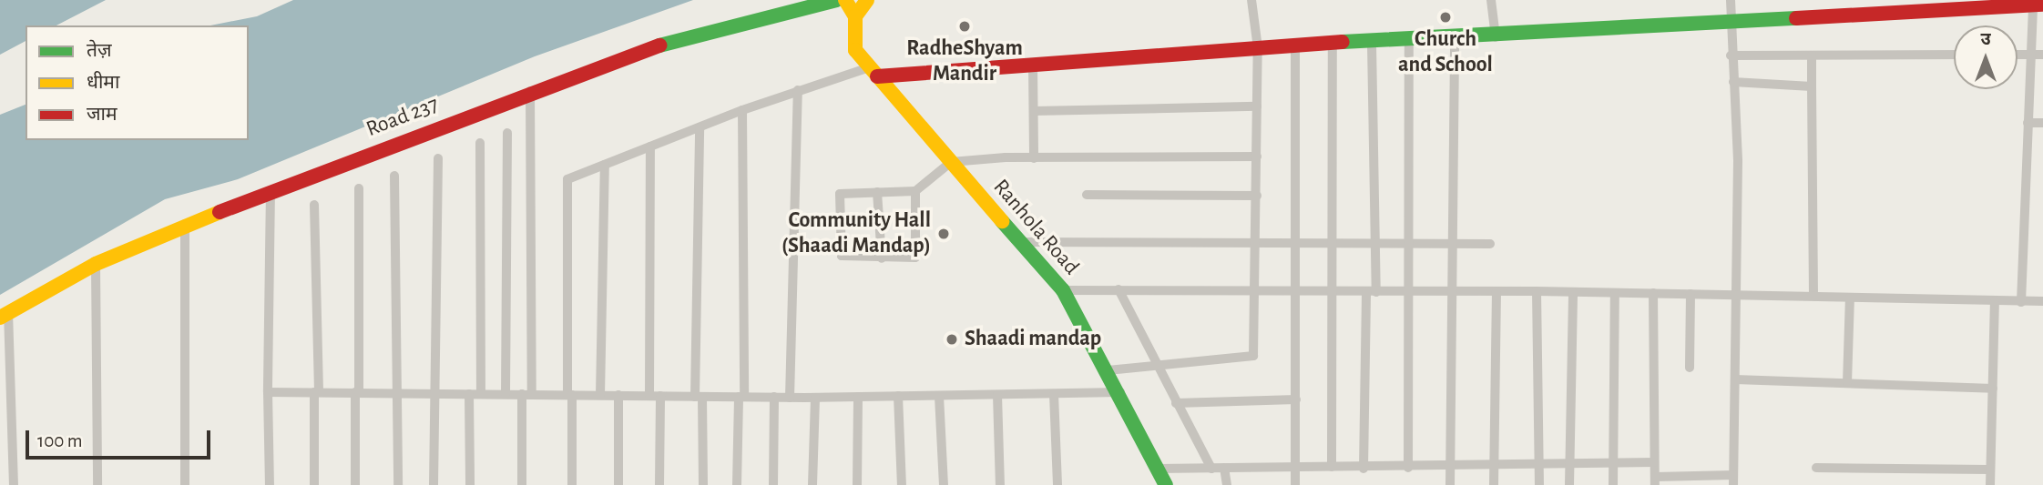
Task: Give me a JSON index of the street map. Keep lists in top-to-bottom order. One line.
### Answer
{"streets":{"street":["Road 237","Ranhola Road"]},"places":["Church and School","RadheShyam Mandir","Community Hall (Shaadi Mandap)","Shaadi mandap"],"legend":["तेज़","धीमा","जाम"],"scale_bar":"100 m","north":"top"}
